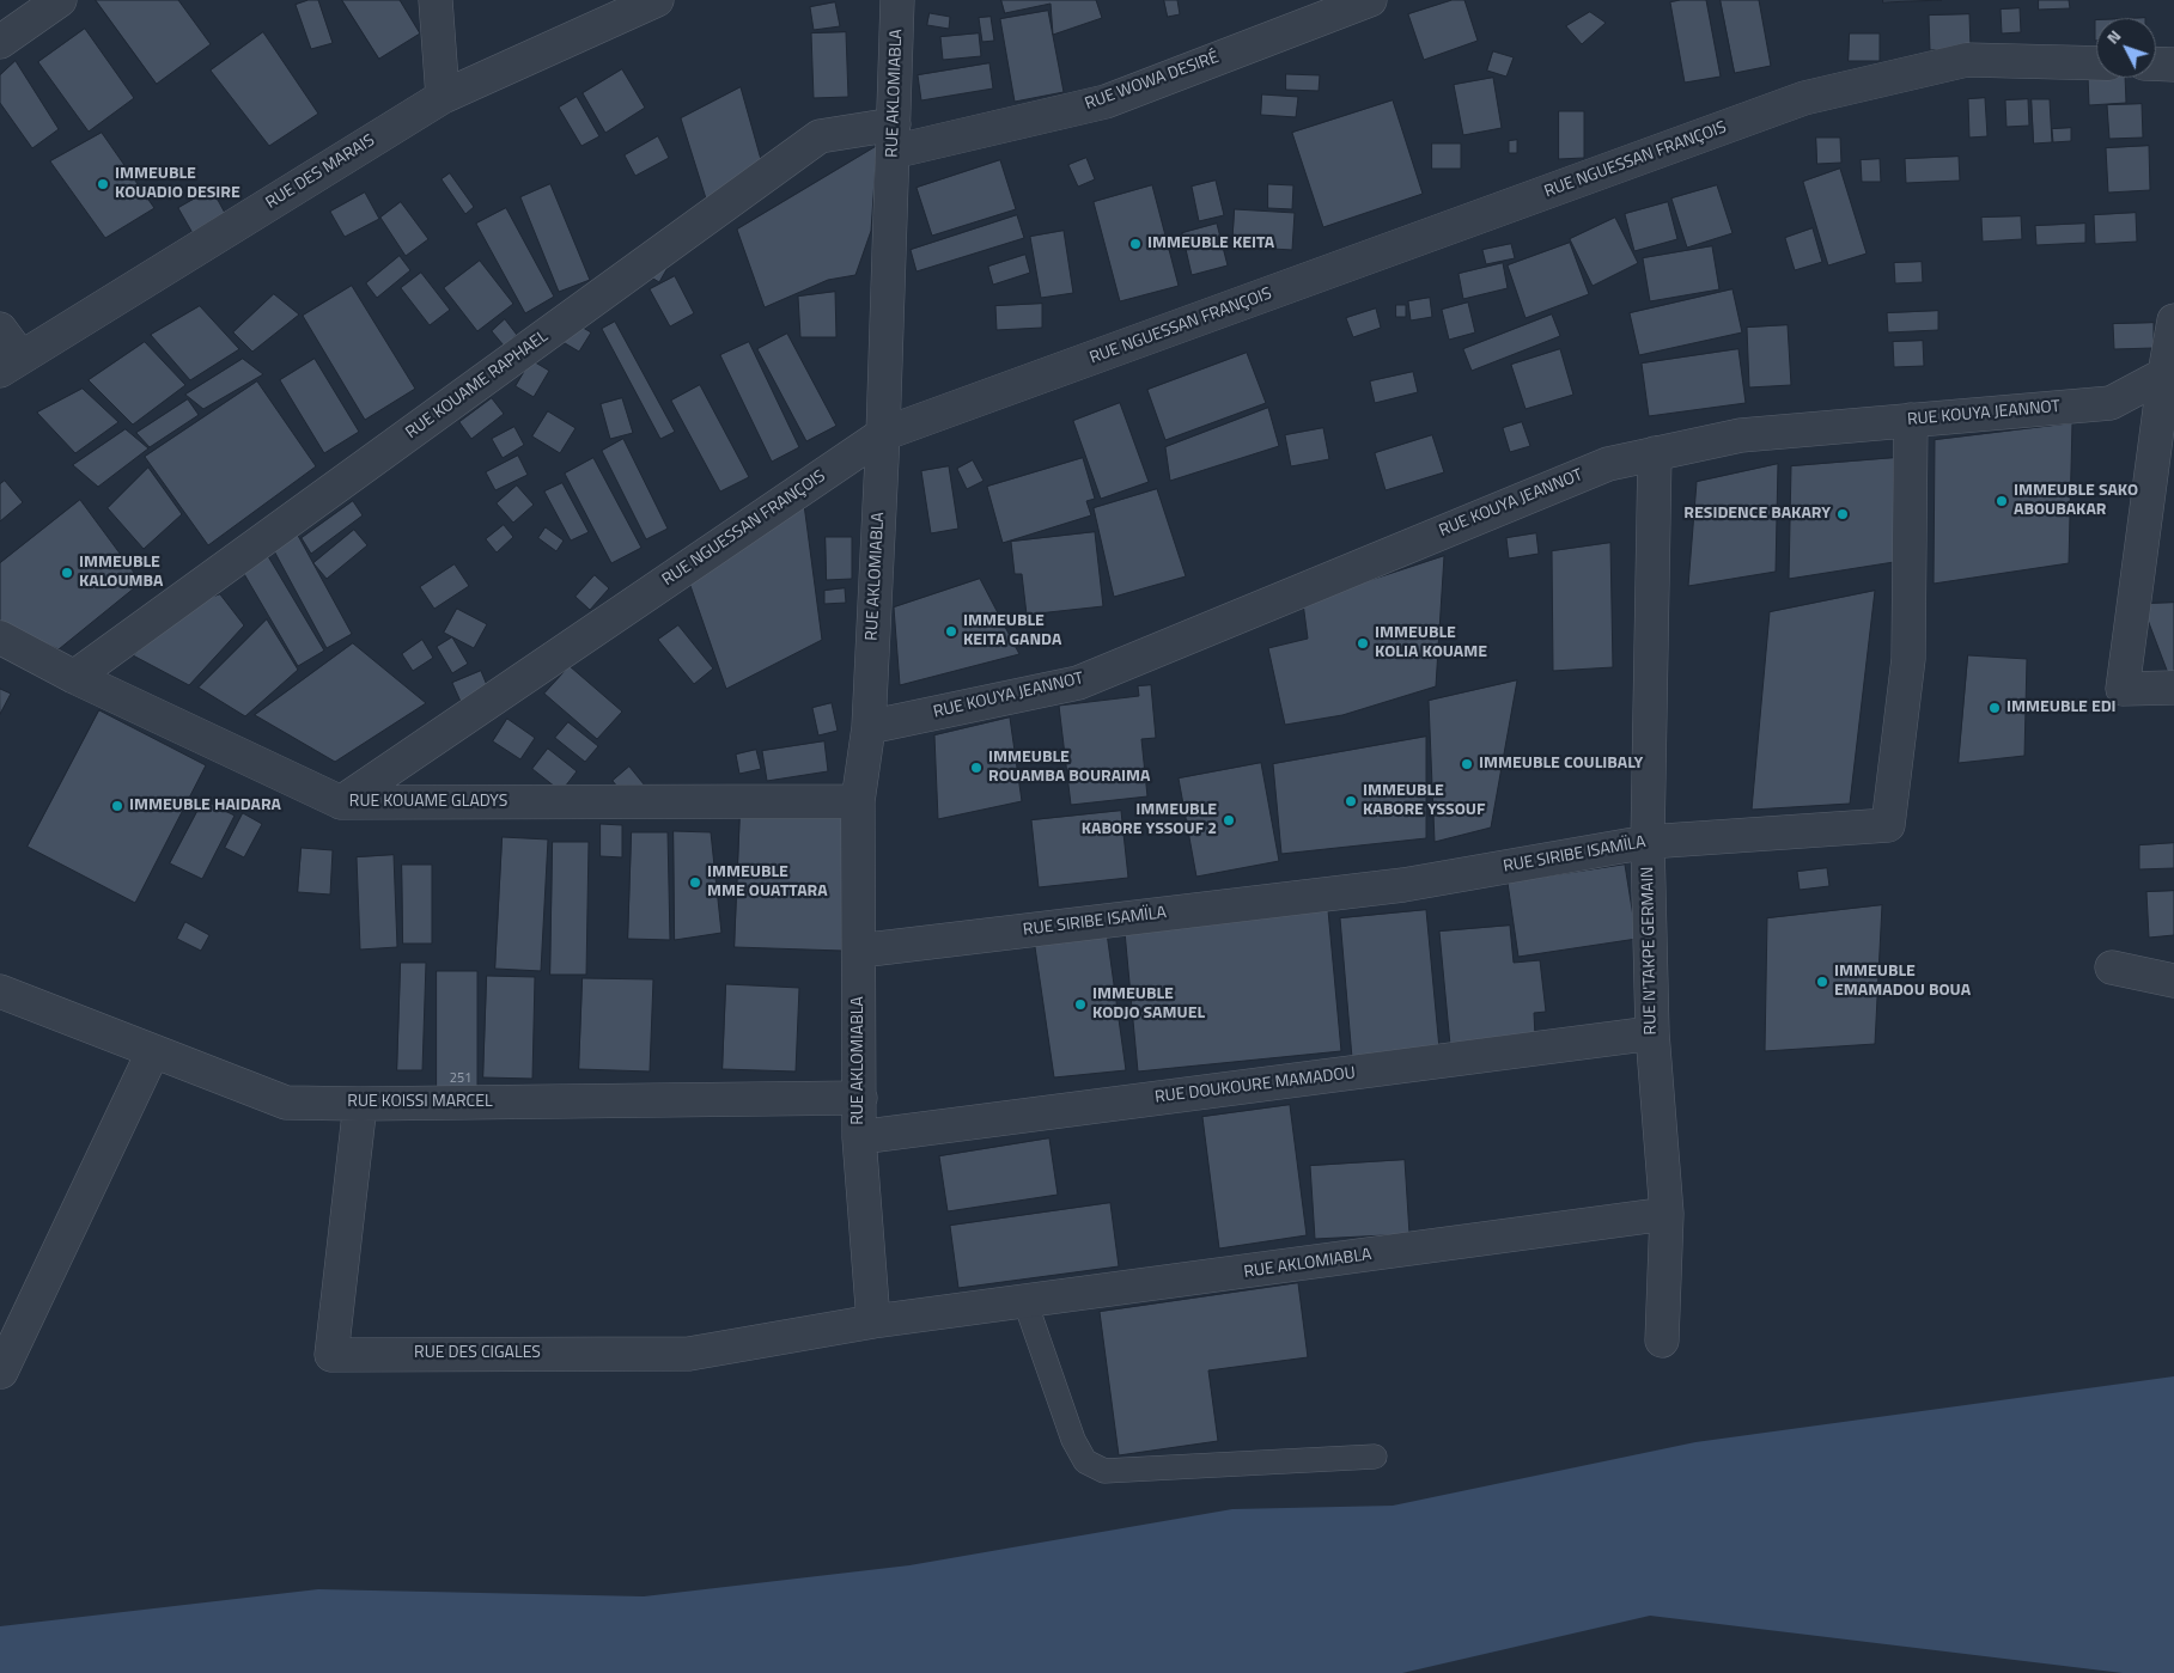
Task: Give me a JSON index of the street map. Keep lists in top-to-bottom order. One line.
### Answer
{"streets":{"street":["RUE WOWA DESIRÉ","RUE AKLOMIABLA","RUE NGUESSAN FRANÇOIS","RUE DES MARAIS","RUE KOUAME RAPHAEL","RUE KOUYA JEANNOT","RUE KOUAME GLADYS","RUE SIRIBE ISAMÏLA","RUE N'TAKPE GERMAIN","RUE DOUKOURE MAMADOU","RUE KOISSI MARCEL","RUE DES CIGALES"]},"crossings":[["RUE WOWA DESIRÉ","RUE AKLOMIABLA"],["RUE WOWA DESIRÉ","RUE KOUAME RAPHAEL"],["RUE AKLOMIABLA","RUE NGUESSAN FRANÇOIS"],["RUE AKLOMIABLA","RUE KOUAME RAPHAEL"],["RUE AKLOMIABLA","RUE KOUYA JEANNOT"],["RUE AKLOMIABLA","RUE KOUAME GLADYS"],["RUE AKLOMIABLA","RUE SIRIBE ISAMÏLA"],["RUE AKLOMIABLA","RUE N'TAKPE GERMAIN"],["RUE AKLOMIABLA","RUE DOUKOURE MAMADOU"],["RUE AKLOMIABLA","RUE KOISSI MARCEL"],["RUE AKLOMIABLA","RUE DES CIGALES"],["RUE NGUESSAN FRANÇOIS","RUE KOUAME GLADYS"],["RUE KOUAME RAPHAEL","RUE KOUAME GLADYS"],["RUE KOUYA JEANNOT","RUE SIRIBE ISAMÏLA"],["RUE KOUYA JEANNOT","RUE N'TAKPE GERMAIN"],["RUE SIRIBE ISAMÏLA","RUE N'TAKPE GERMAIN"],["RUE N'TAKPE GERMAIN","RUE DOUKOURE MAMADOU"],["RUE KOISSI MARCEL","RUE DES CIGALES"]],"places":["IMMEUBLE KOUADIO DESIRE","IMMEUBLE KEITA","IMMEUBLE SAKO ABOUBAKAR","RESIDENCE BAKARY","IMMEUBLE KALOUMBA","IMMEUBLE KEITA GANDA","IMMEUBLE KOLIA KOUAME","IMMEUBLE EDI","IMMEUBLE COULIBALY","IMMEUBLE ROUAMBA BOURAIMA","IMMEUBLE KABORE YSSOUF","IMMEUBLE HAIDARA","IMMEUBLE KABORE YSSOUF 2","IMMEUBLE MME OUATTARA","IMMEUBLE EMAMADOU BOUA","IMMEUBLE KODJO SAMUEL"],"house_numbers":["251"],"north":"top left"}
